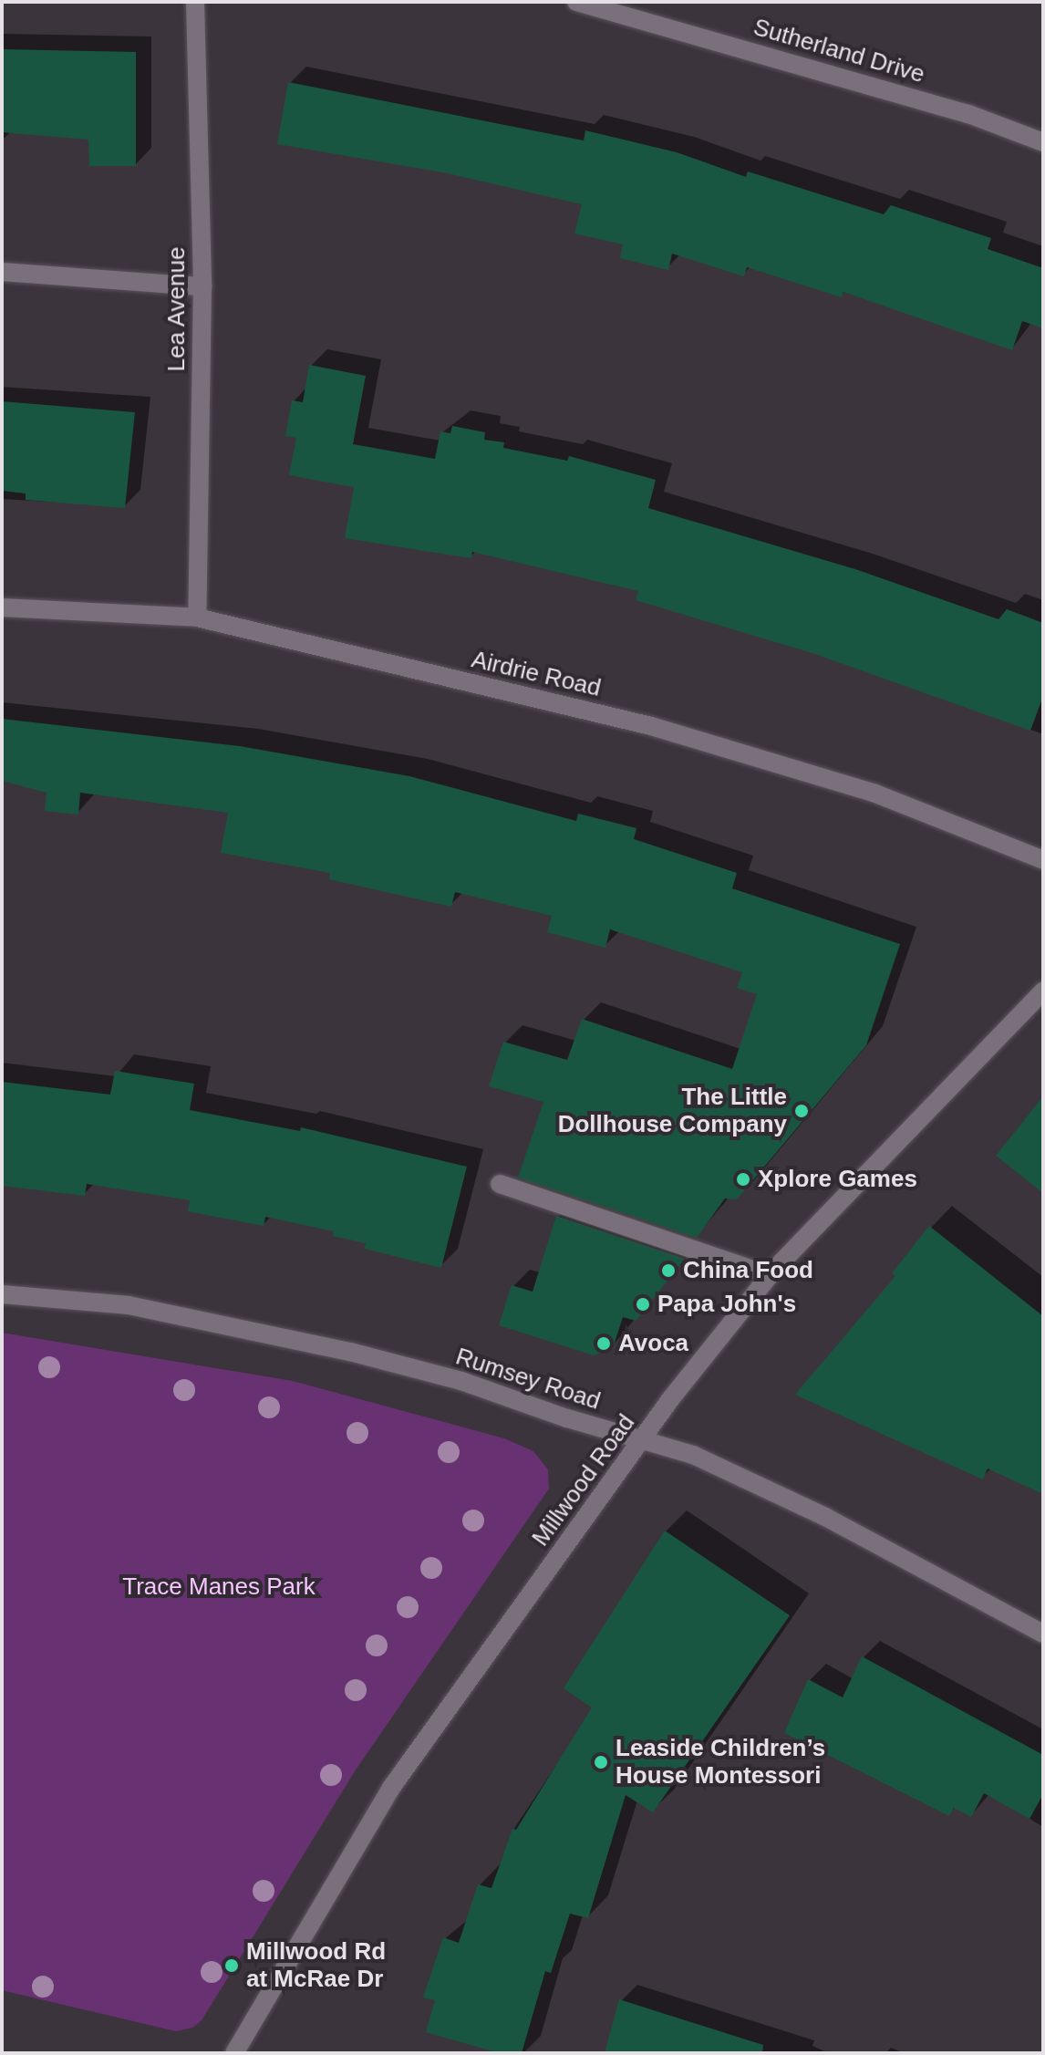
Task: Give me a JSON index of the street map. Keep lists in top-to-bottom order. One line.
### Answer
{"streets":{"street":["Sutherland Drive","Lea Avenue","Airdrie Road","Rumsey Road","Millwood Road"]},"crossings":[["Lea Avenue","Airdrie Road"],["Rumsey Road","Millwood Road"]],"parks":["Trace Manes Park"],"places":["The Little Dollhouse Company","Xplore Games","China Food","Papa John's","Avoca","Leaside Children’s House Montessori","Millwood Rd at McRae Dr"]}
